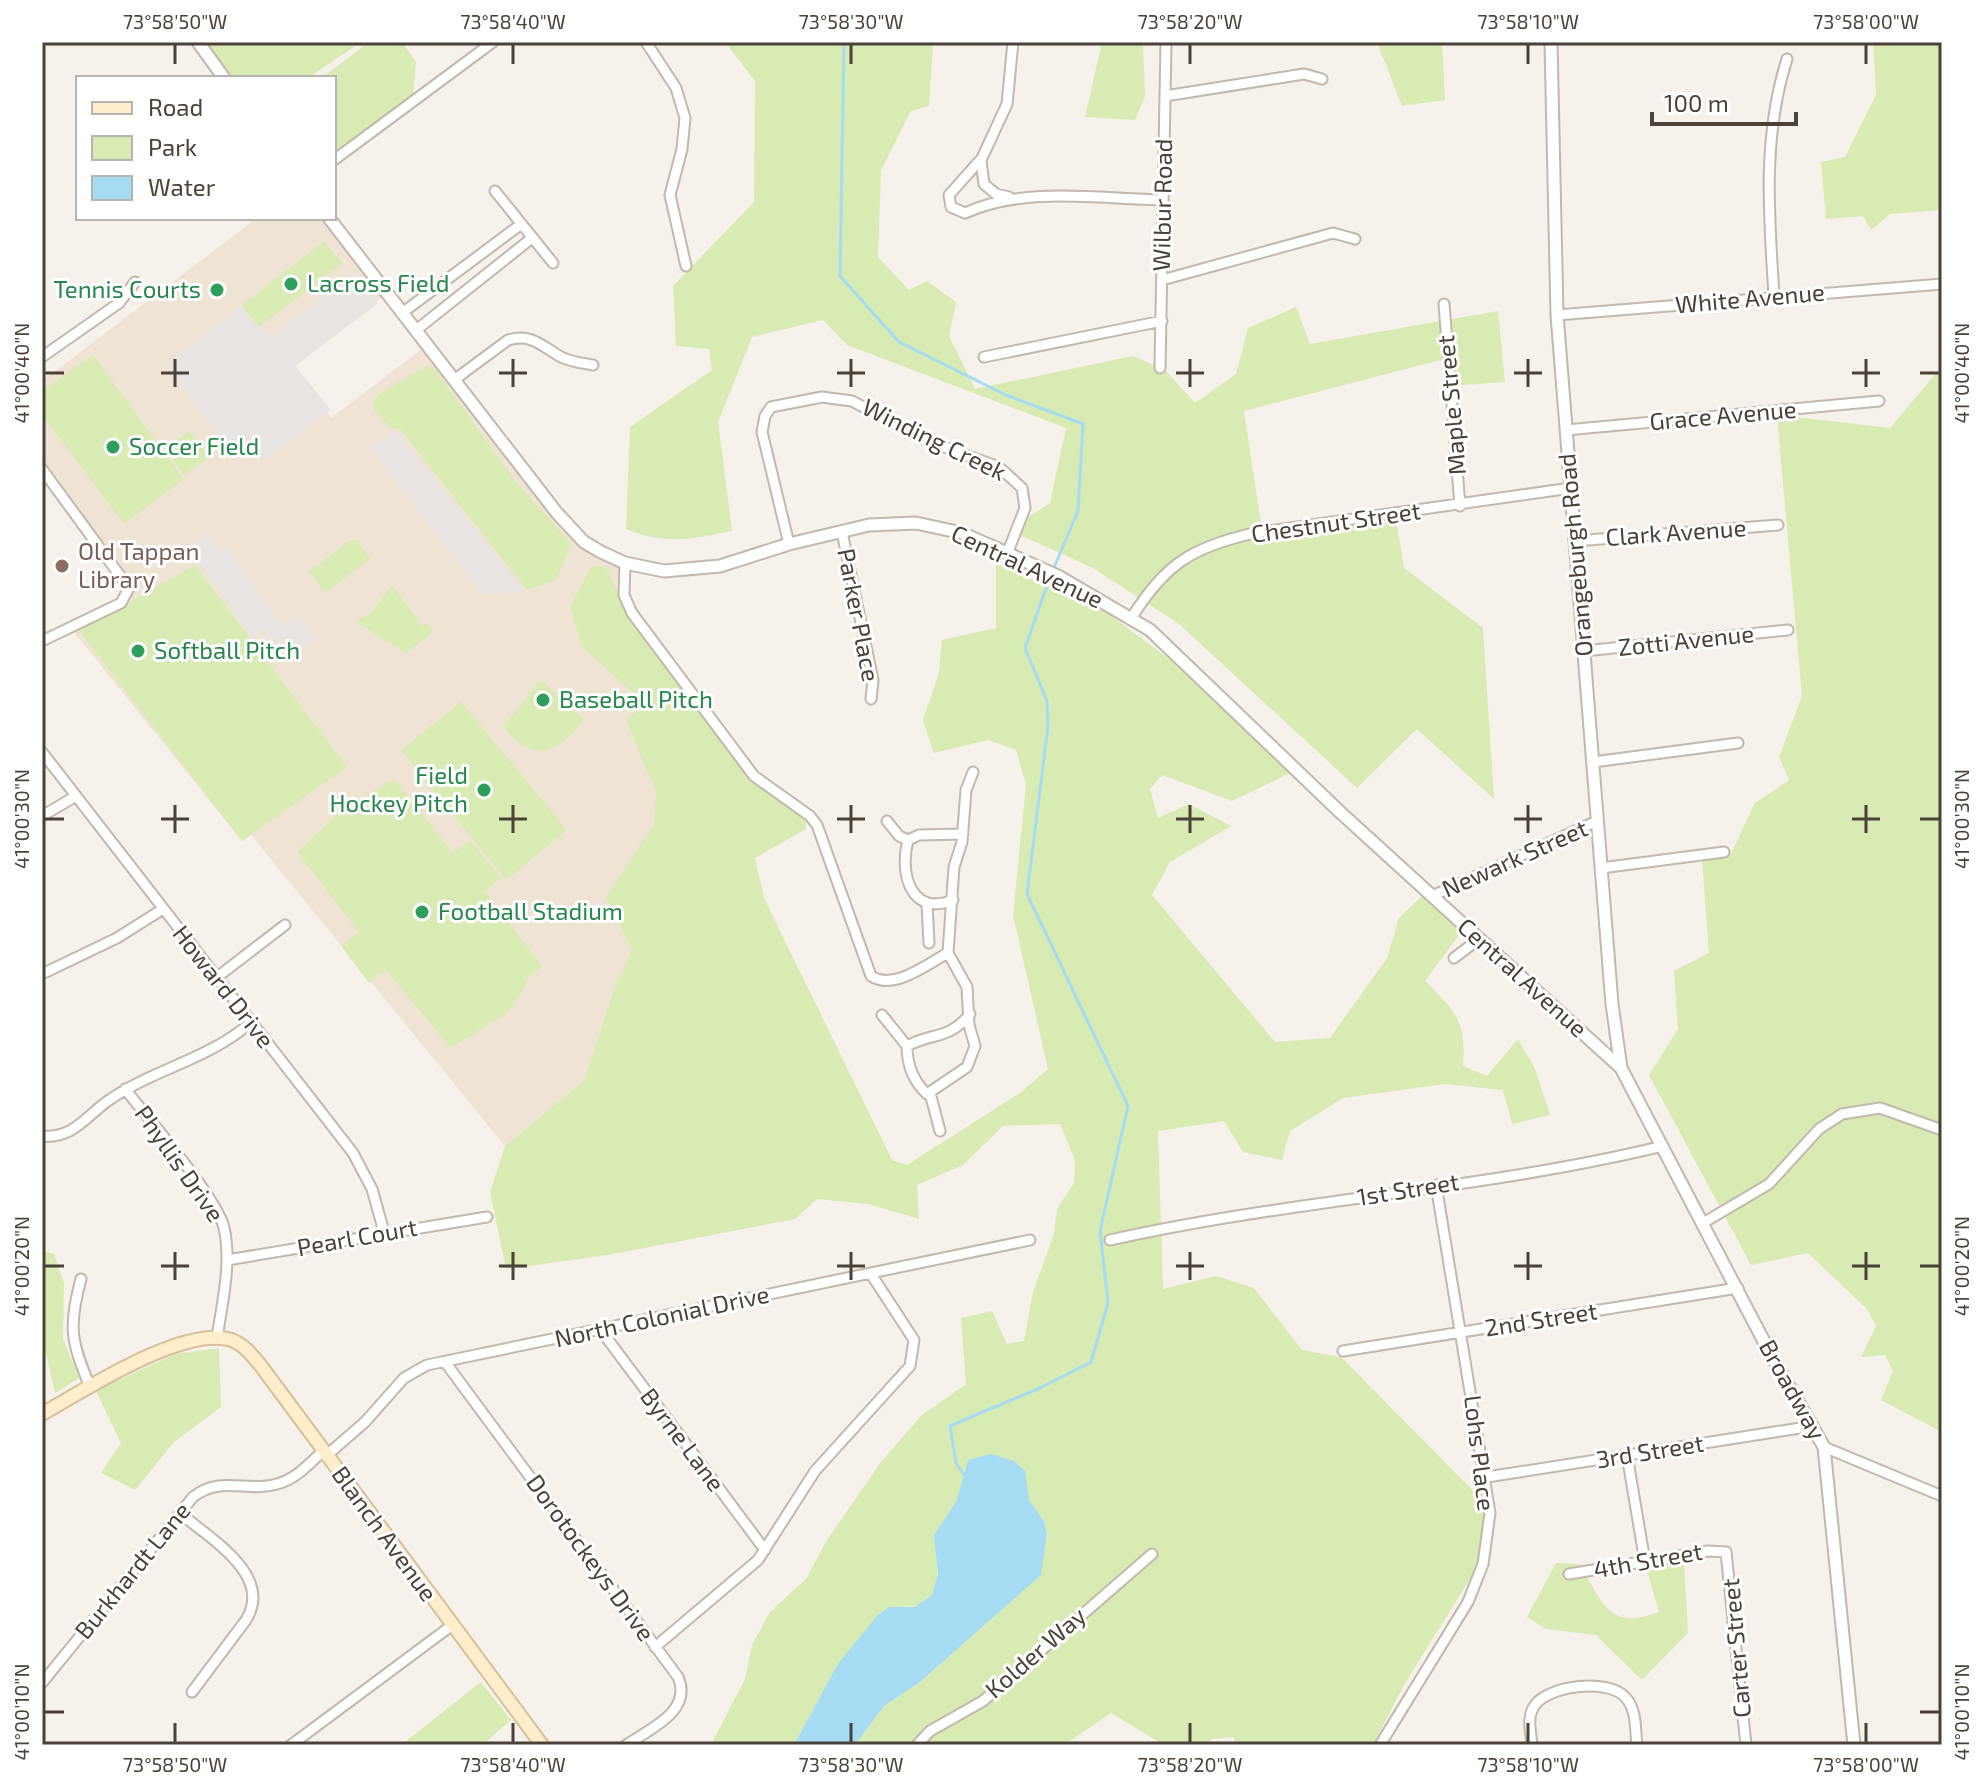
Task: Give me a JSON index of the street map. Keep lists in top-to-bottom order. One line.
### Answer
{"streets":{"main road":["Blanch Avenue"],"street":["Wilbur Road","White Avenue","Maple Street","Grace Avenue","Winding Creek","Chestnut Street","Clark Avenue","Orangeburgh Road","Central Avenue","Parker Place","Zotti Avenue","Newark Street","Howard Drive","Phyllis Drive","1st Street","Pearl Court","North Colonial Drive","2nd Street","Broadway","Byrne Lane","3rd Street","Lohs Place","Dorotockeys Drive","4th Street","Burkhardt Lane","Carter Street","Kolder Way"]},"crossings":[["White Avenue","Orangeburgh Road"],["Maple Street","Chestnut Street"],["Grace Avenue","Orangeburgh Road"],["Winding Creek","Central Avenue"],["Chestnut Street","Orangeburgh Road"],["Chestnut Street","Central Avenue"],["Clark Avenue","Orangeburgh Road"],["Orangeburgh Road","Central Avenue"],["Orangeburgh Road","Zotti Avenue"],["Orangeburgh Road","Newark Street"],["Orangeburgh Road","Broadway"],["Central Avenue","Parker Place"],["Central Avenue","Newark Street"],["Central Avenue","Broadway"],["Howard Drive","Pearl Court"],["Phyllis Drive","Pearl Court"],["Phyllis Drive","Blanch Avenue"],["1st Street","Broadway"],["1st Street","Lohs Place"],["North Colonial Drive","Byrne Lane"],["North Colonial Drive","Blanch Avenue"],["North Colonial Drive","Dorotockeys Drive"],["North Colonial Drive","Burkhardt Lane"],["2nd Street","Broadway"],["2nd Street","Lohs Place"],["Broadway","3rd Street"],["3rd Street","Lohs Place"],["Blanch Avenue","Burkhardt Lane"],["4th Street","Carter Street"]],"places":["Lacross Field","Tennis Courts","Soccer Field","Old Tappan Library","Softball Pitch","Baseball Pitch","Field Hockey Pitch","Football Stadium"],"legend":["Road","Park","Water"],"scale_bar":"100 m","coordinates":["73°58'50\"W","73°58'40\"W","73°58'30\"W","73°58'20\"W","73°58'10\"W","73°58'00\"W","41°00'40\"N","41°00'30\"N","41°00'20\"N","41°00'10\"N"]}
